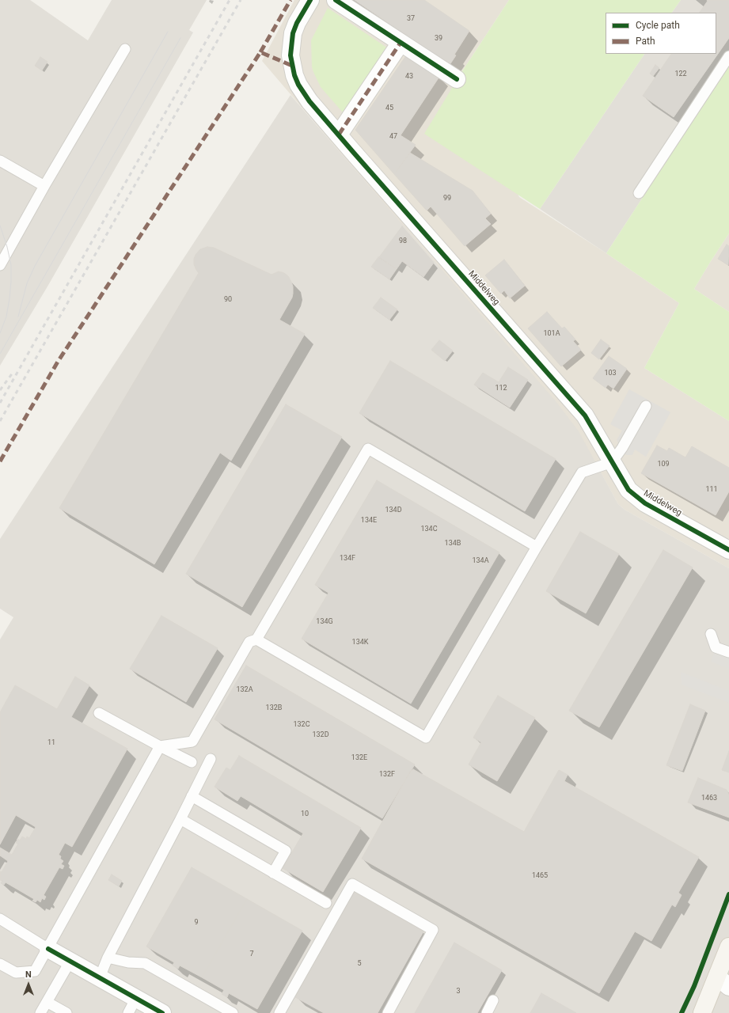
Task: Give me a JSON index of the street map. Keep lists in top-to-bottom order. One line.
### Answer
{"streets":{"street":["Middelweg"]},"house_numbers":["37","39","122","43","45","47","99","98","90","101A","103","112","109","111","134D","134E","134C","134B","134F","134A","134G","134K","132A","132B","132C","132D","11","132E","132F","1463","10","1465","9","7","5","3"],"legend":["Cycle path","Path"],"north":"top"}
